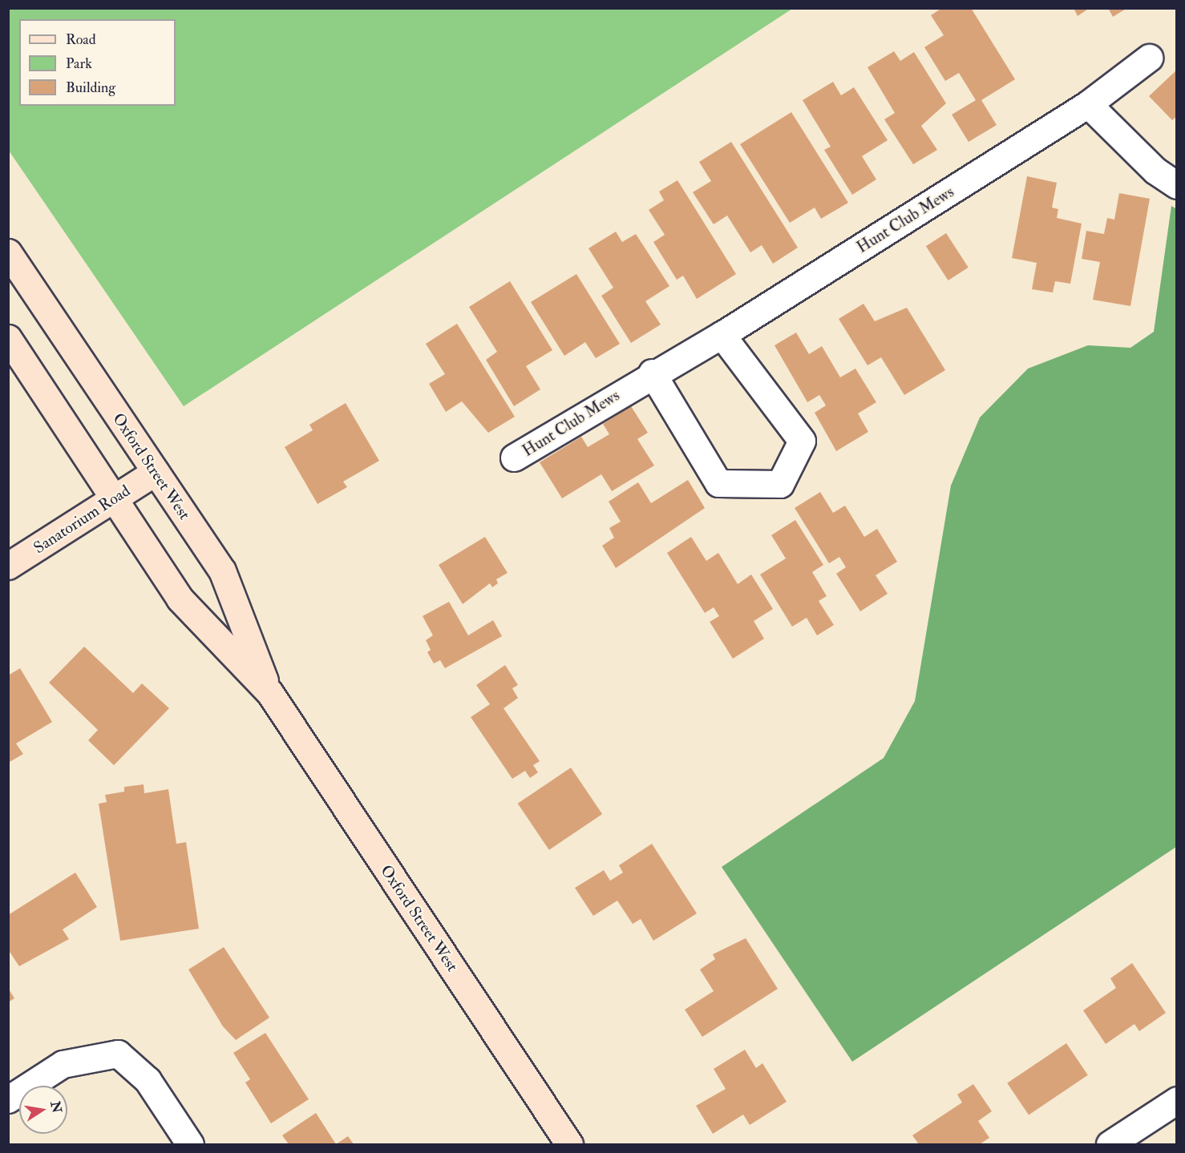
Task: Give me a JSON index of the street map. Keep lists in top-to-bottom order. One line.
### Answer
{"streets":{"main road":["Oxford Street West","Sanatorium Road"],"street":["Hunt Club Mews"]},"crossings":[["Oxford Street West","Sanatorium Road"]],"legend":["Road","Park","Building"],"north":"right"}
